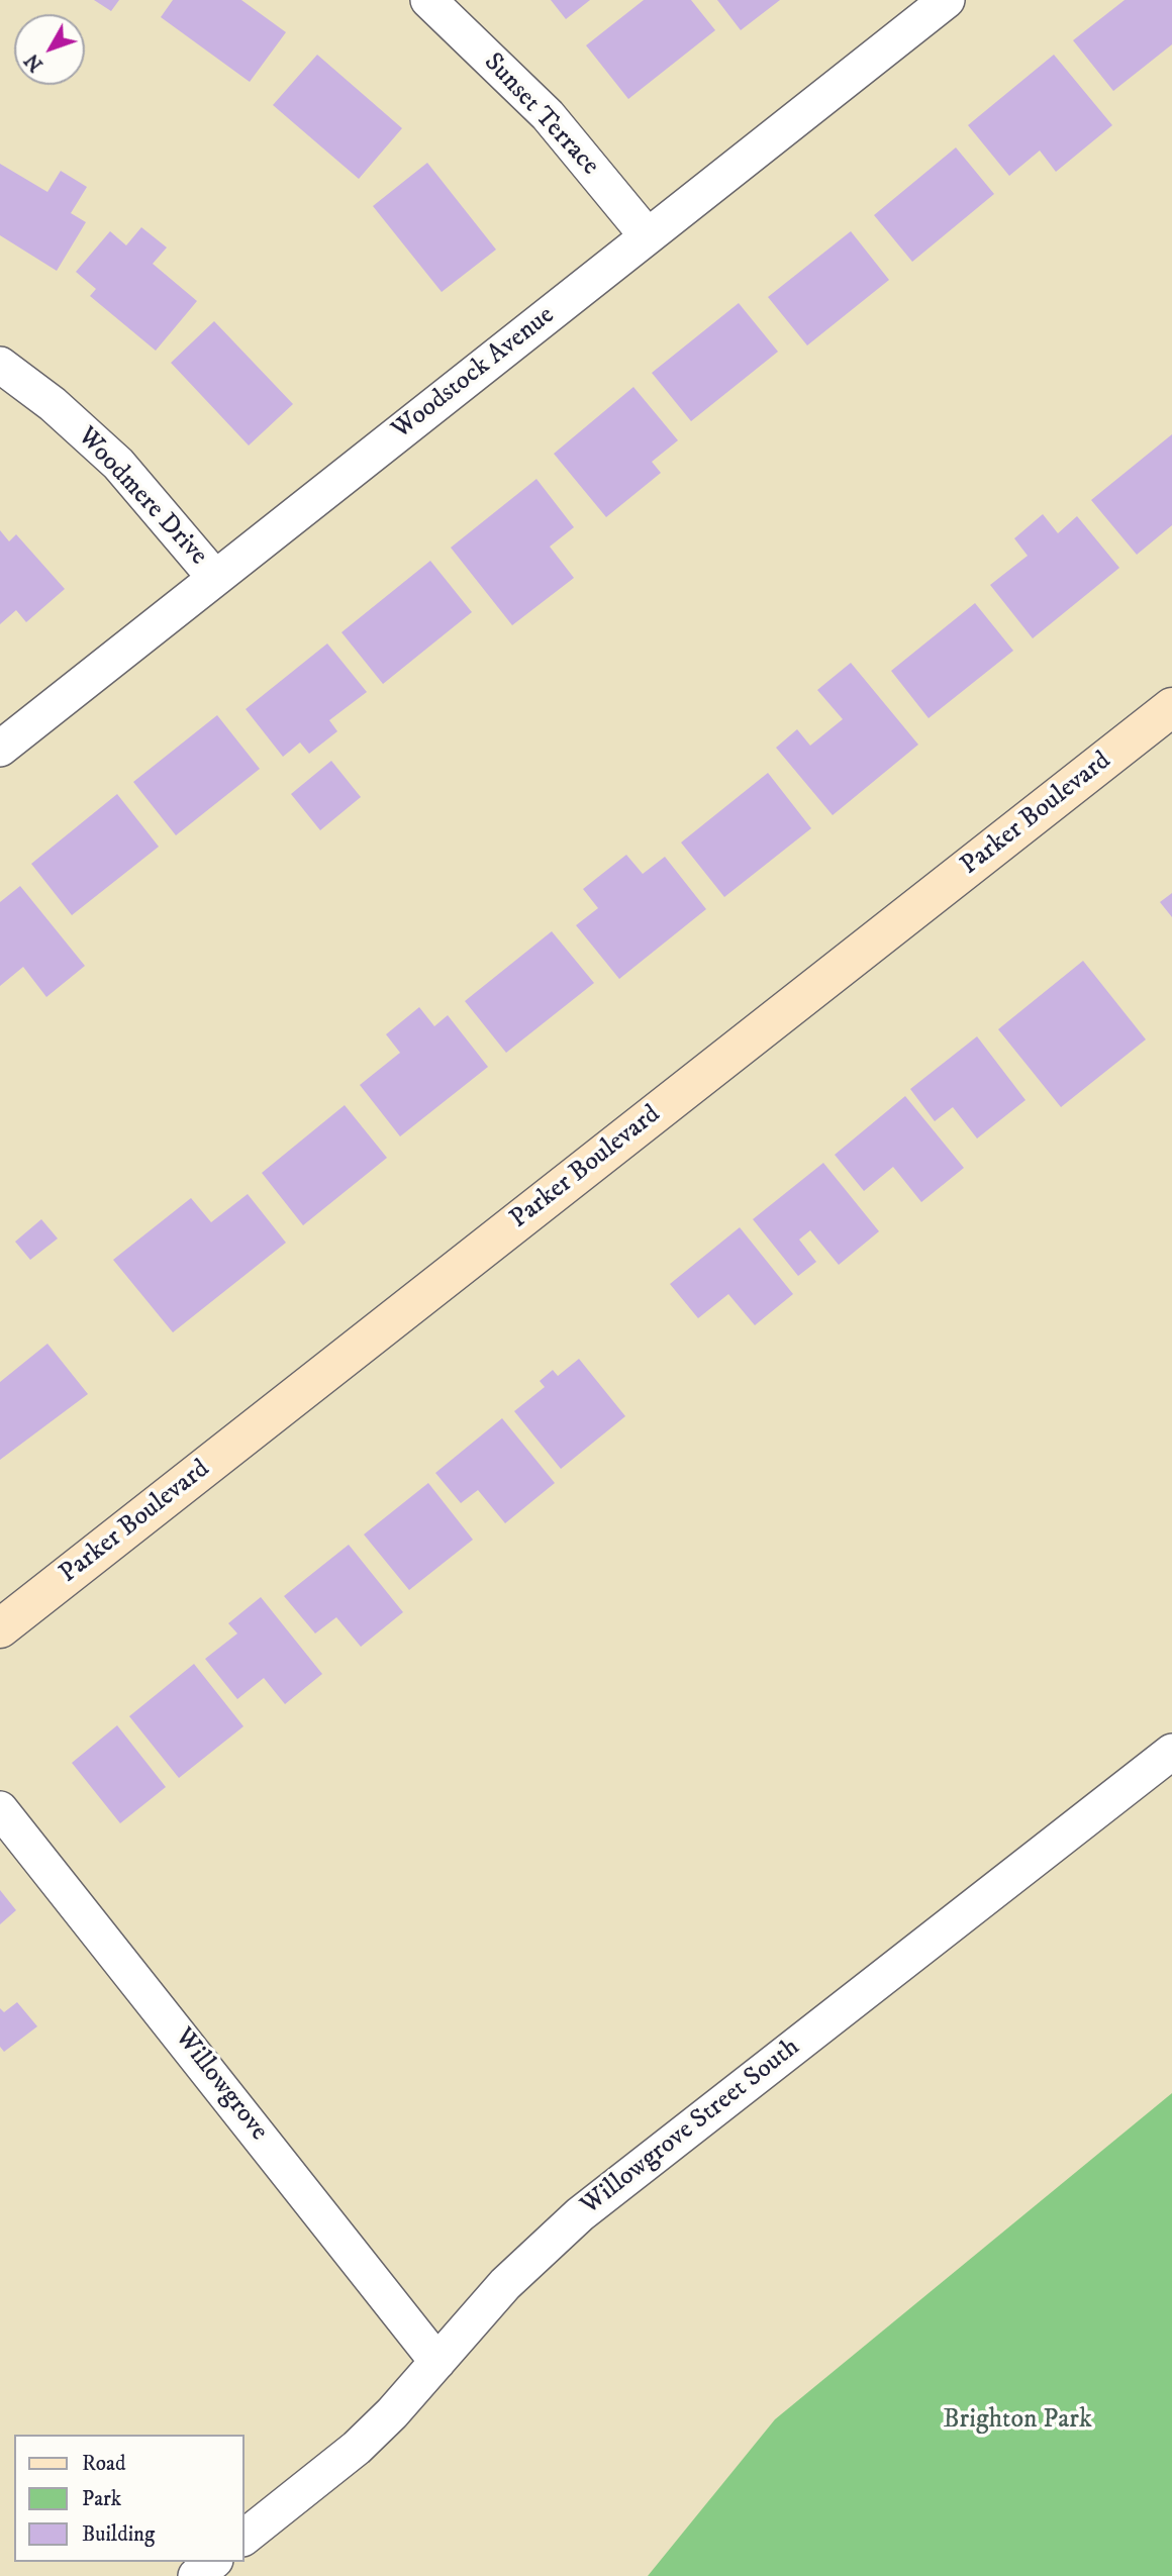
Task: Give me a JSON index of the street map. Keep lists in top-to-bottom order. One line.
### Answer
{"streets":{"street":["Sunset Terrace","Woodstock Avenue","Woodmere Drive","Parker Boulevard","Willowgrove","Willowgrove Street South"]},"crossings":[["Sunset Terrace","Woodstock Avenue"],["Woodstock Avenue","Woodmere Drive"],["Willowgrove","Willowgrove Street South"]],"parks":["Brighton Park"],"legend":["Road","Park","Building"],"north":"bottom left"}
